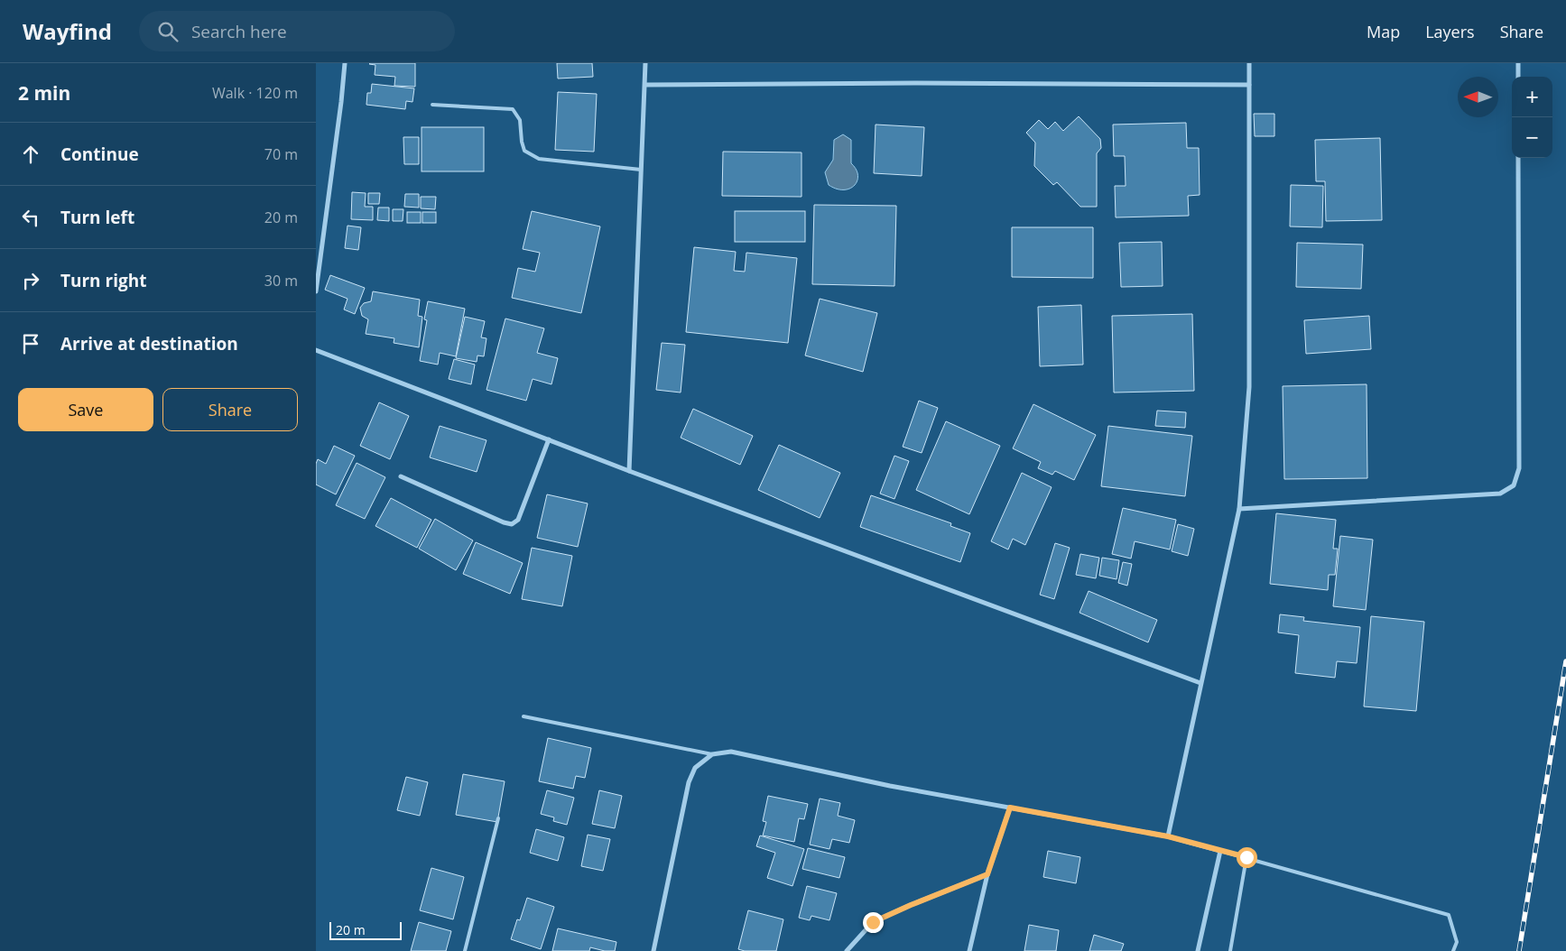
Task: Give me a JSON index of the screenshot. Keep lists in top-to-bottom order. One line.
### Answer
{"scale_bar":"20 m","north":"left","page":{"header":"Wayfind","search":"Search here","nav":["Map","Layers","Share"],"heading":["2 min","Walk · 120 m"],"map_buttons":["+","−"],"list":[["Continue","70 m"],["Turn left","20 m"],["Turn right","30 m"],"Arrive at destination"],"buttons":["Save","Share"],"scale":"20 m"}}
